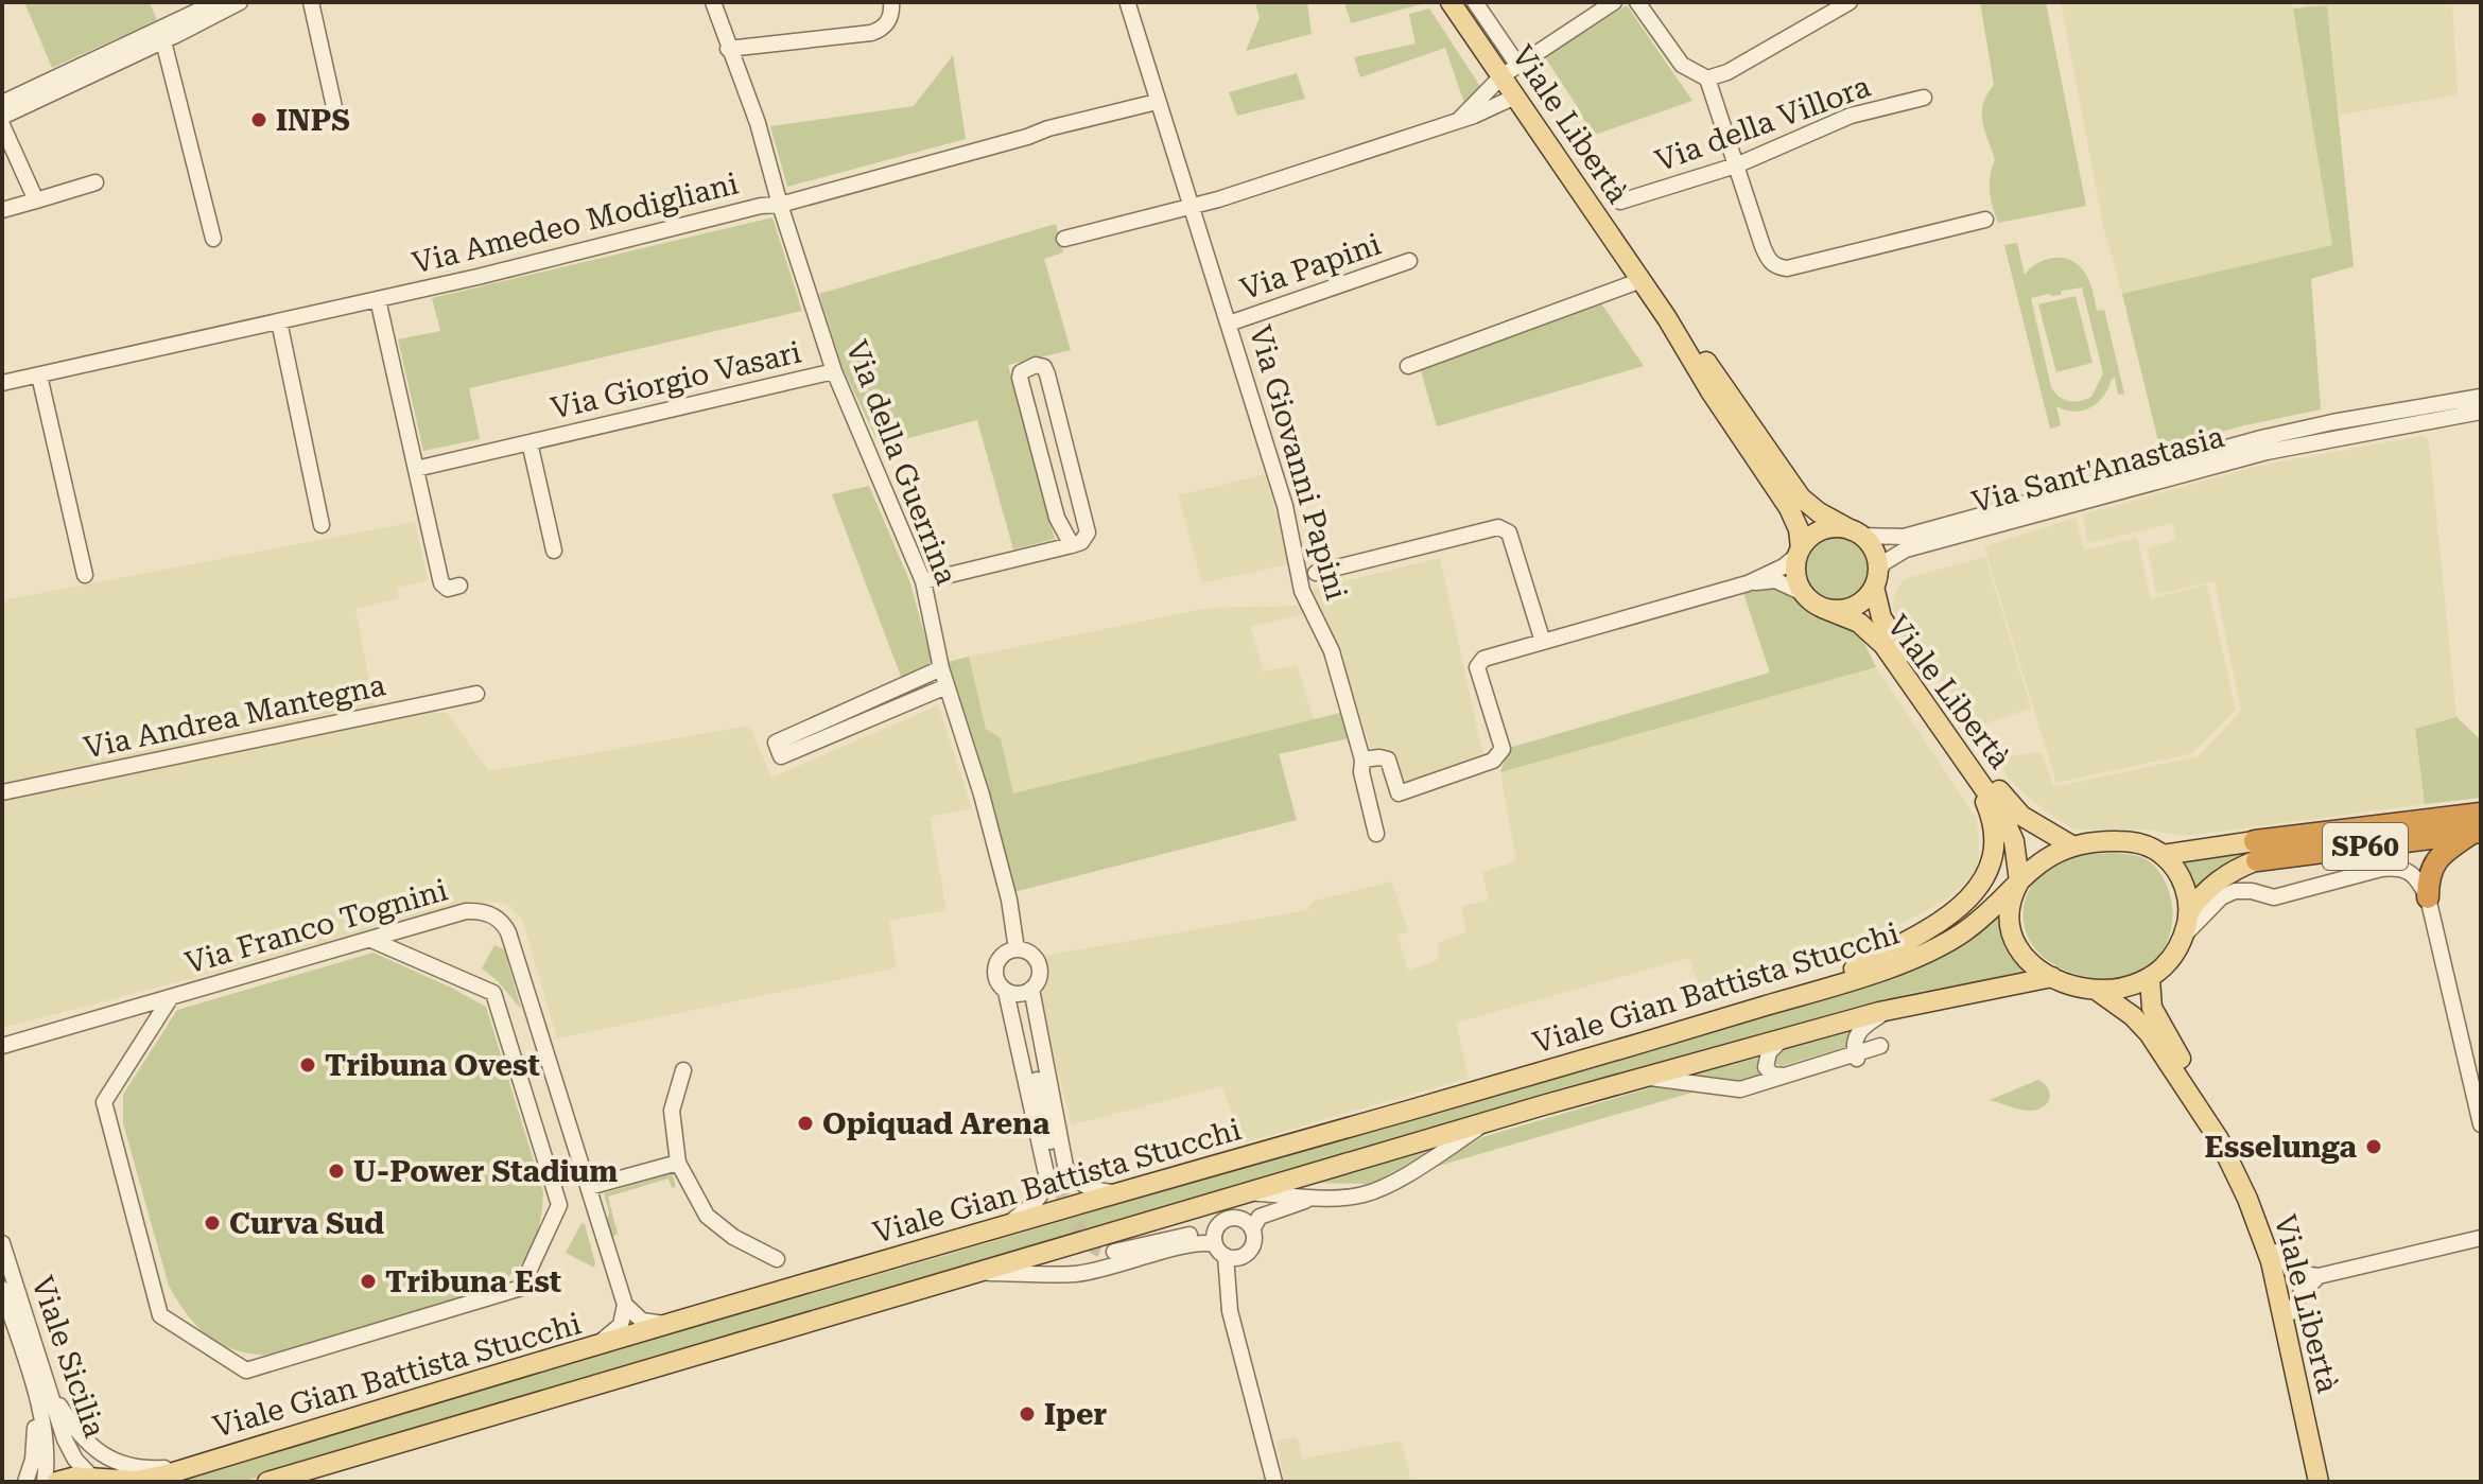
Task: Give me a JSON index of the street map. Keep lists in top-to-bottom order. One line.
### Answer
{"streets":{"highway":["SP60","Viale Gian Battista Stucchi"],"main road":["Viale Libertà"],"street":["Via della Villora","Via Amedeo Modigliani","Via Papini","Via Giorgio Vasari","Via della Guerrina","Via Giovanni Papini","Via Sant'Anastasia","Via Andrea Mantegna","Via Franco Tognini","Viale Sicilia"]},"crossings":[["Viale Libertà","Via Sant'Anastasia"],["Viale Libertà","Viale Gian Battista Stucchi"],["Via Amedeo Modigliani","Via della Guerrina"],["Via Amedeo Modigliani","Via Giovanni Papini"],["Via Papini","Via Giovanni Papini"],["Via Giorgio Vasari","Via della Guerrina"],["Viale Gian Battista Stucchi","Viale Sicilia"]],"places":["INPS","Tribuna Ovest","Opiquad Arena","Esselunga","U-Power Stadium","Curva Sud","Tribuna Est","Iper"]}
